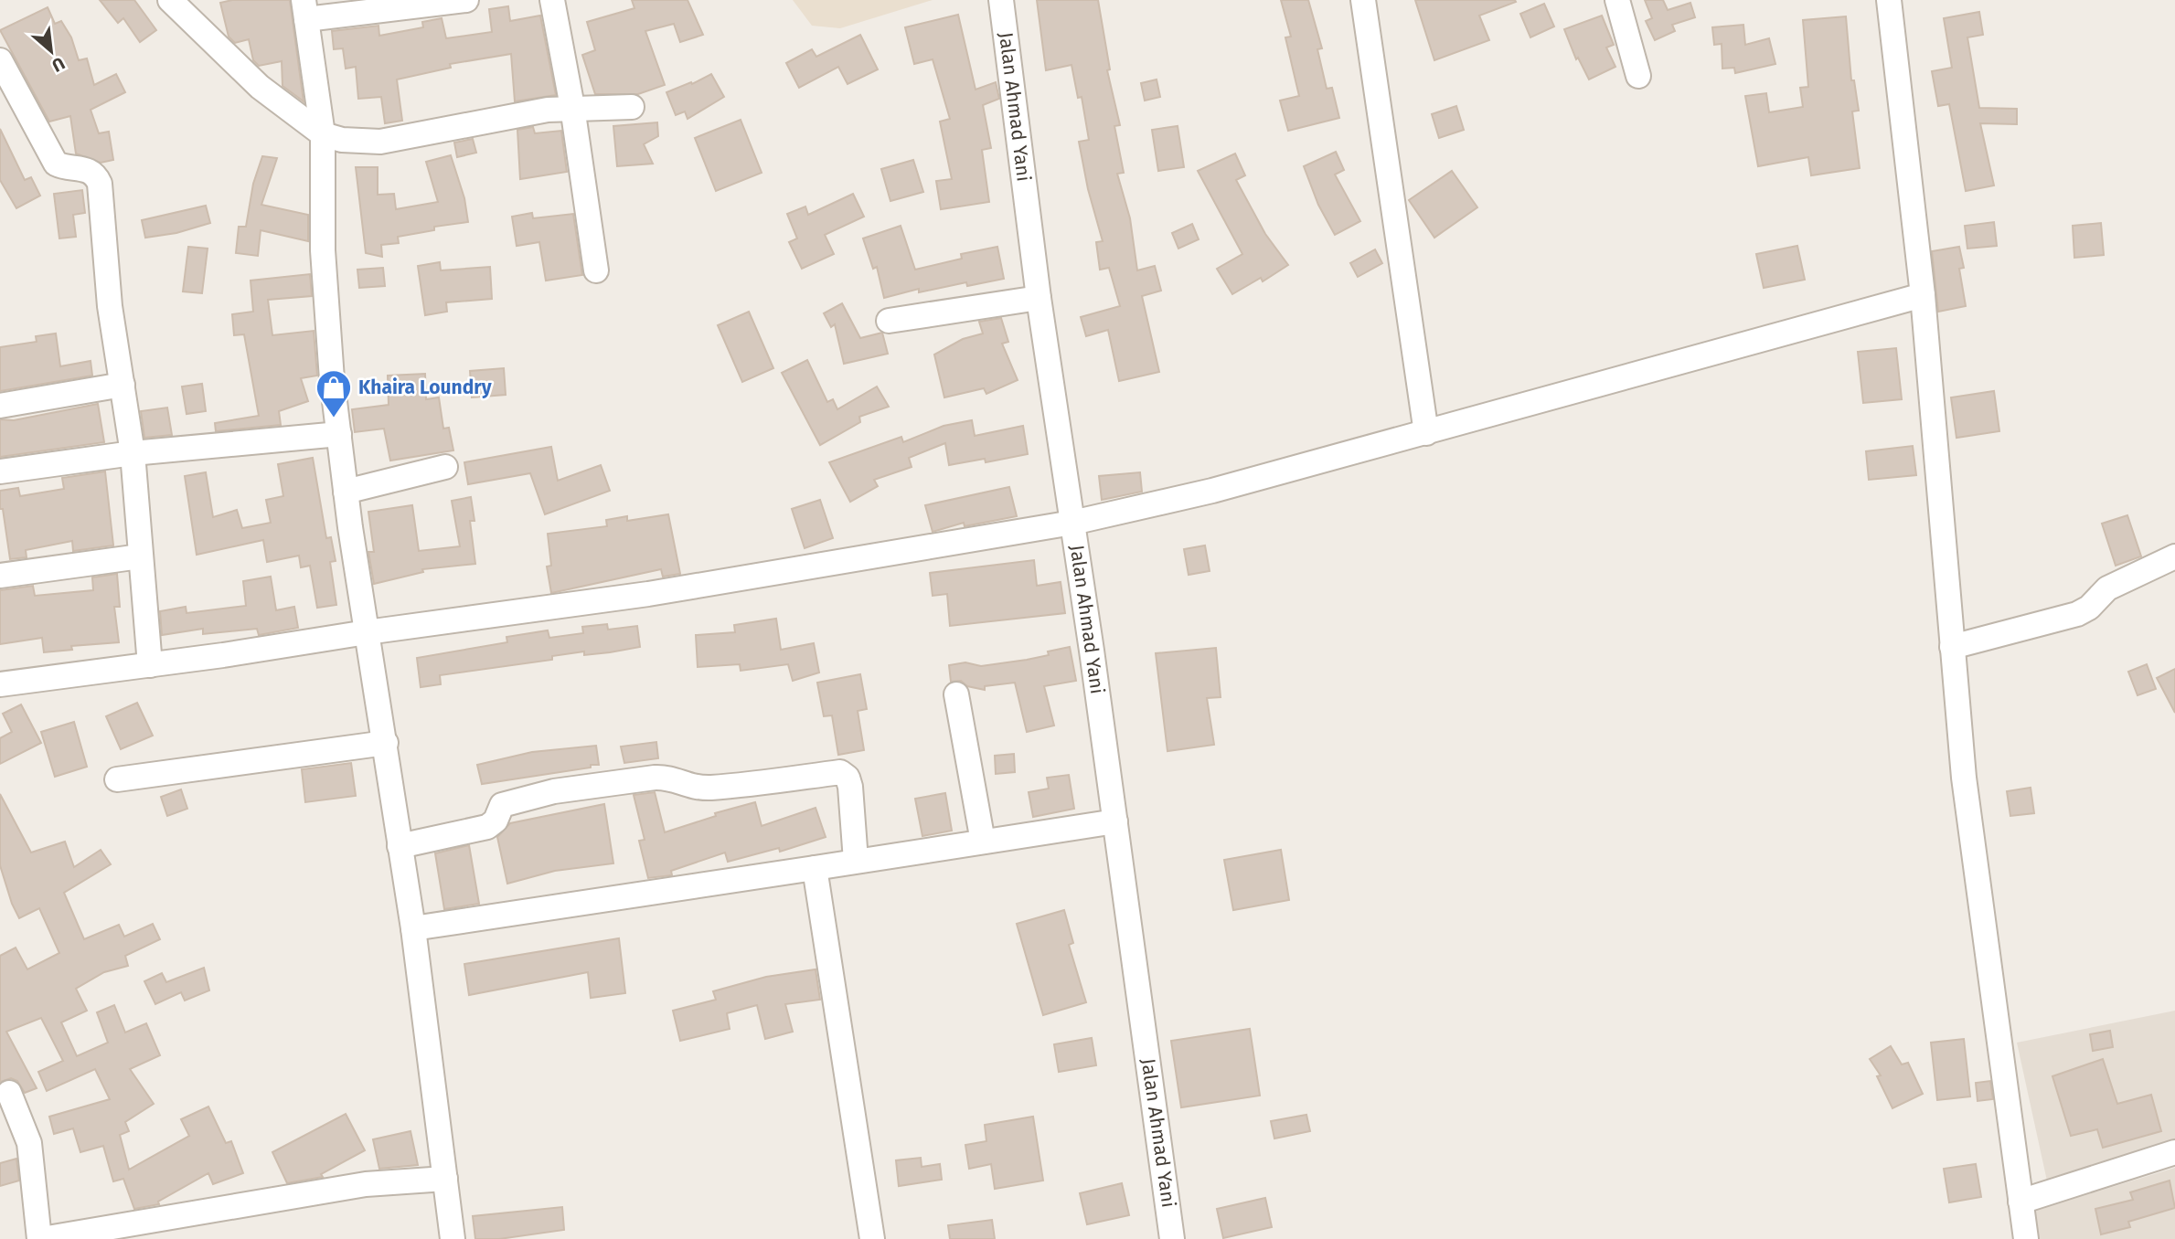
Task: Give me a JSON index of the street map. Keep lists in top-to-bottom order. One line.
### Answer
{"streets":{"street":["Jalan Ahmad Yani"]},"places":{"shop":["Khaira Loundry"]},"north":"bottom right"}
